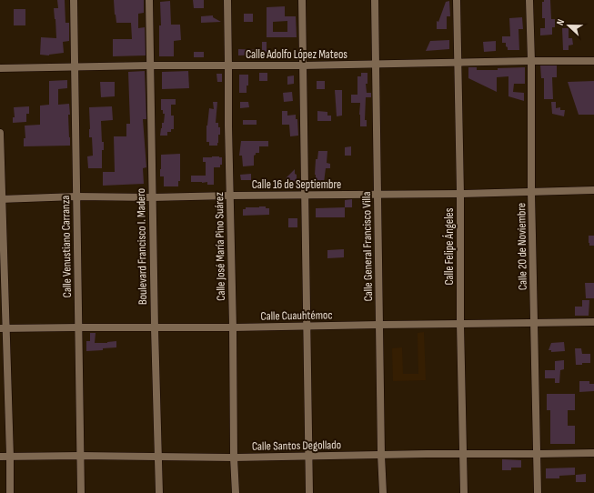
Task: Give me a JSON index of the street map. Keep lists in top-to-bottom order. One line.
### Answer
{"streets":{"street":["Calle Adolfo López Mateos","Calle 16 de Septiembre","Calle Venustiano Carranza","Boulevard Francisco I. Madero","Calle José María Pino Suárez","Calle General Francisco Villa","Calle Felipe Ángeles","Calle 20 de Noviembre","Calle Cuauhtémoc","Calle Santos Degollado"]},"crossings":[["Calle Adolfo López Mateos","Calle Venustiano Carranza"],["Calle Adolfo López Mateos","Boulevard Francisco I. Madero"],["Calle Adolfo López Mateos","Calle José María Pino Suárez"],["Calle Adolfo López Mateos","Calle General Francisco Villa"],["Calle Adolfo López Mateos","Calle Felipe Ángeles"],["Calle Adolfo López Mateos","Calle 20 de Noviembre"],["Calle 16 de Septiembre","Calle Venustiano Carranza"],["Calle 16 de Septiembre","Boulevard Francisco I. Madero"],["Calle 16 de Septiembre","Calle José María Pino Suárez"],["Calle 16 de Septiembre","Calle General Francisco Villa"],["Calle 16 de Septiembre","Calle Felipe Ángeles"],["Calle 16 de Septiembre","Calle 20 de Noviembre"],["Calle Venustiano Carranza","Calle Cuauhtémoc"],["Calle Venustiano Carranza","Calle Santos Degollado"],["Boulevard Francisco I. Madero","Calle Cuauhtémoc"],["Boulevard Francisco I. Madero","Calle Santos Degollado"],["Calle José María Pino Suárez","Calle Cuauhtémoc"],["Calle José María Pino Suárez","Calle Santos Degollado"],["Calle General Francisco Villa","Calle Cuauhtémoc"],["Calle General Francisco Villa","Calle Santos Degollado"],["Calle Felipe Ángeles","Calle Cuauhtémoc"],["Calle Felipe Ángeles","Calle Santos Degollado"],["Calle 20 de Noviembre","Calle Cuauhtémoc"],["Calle 20 de Noviembre","Calle Santos Degollado"]],"north":"left"}
